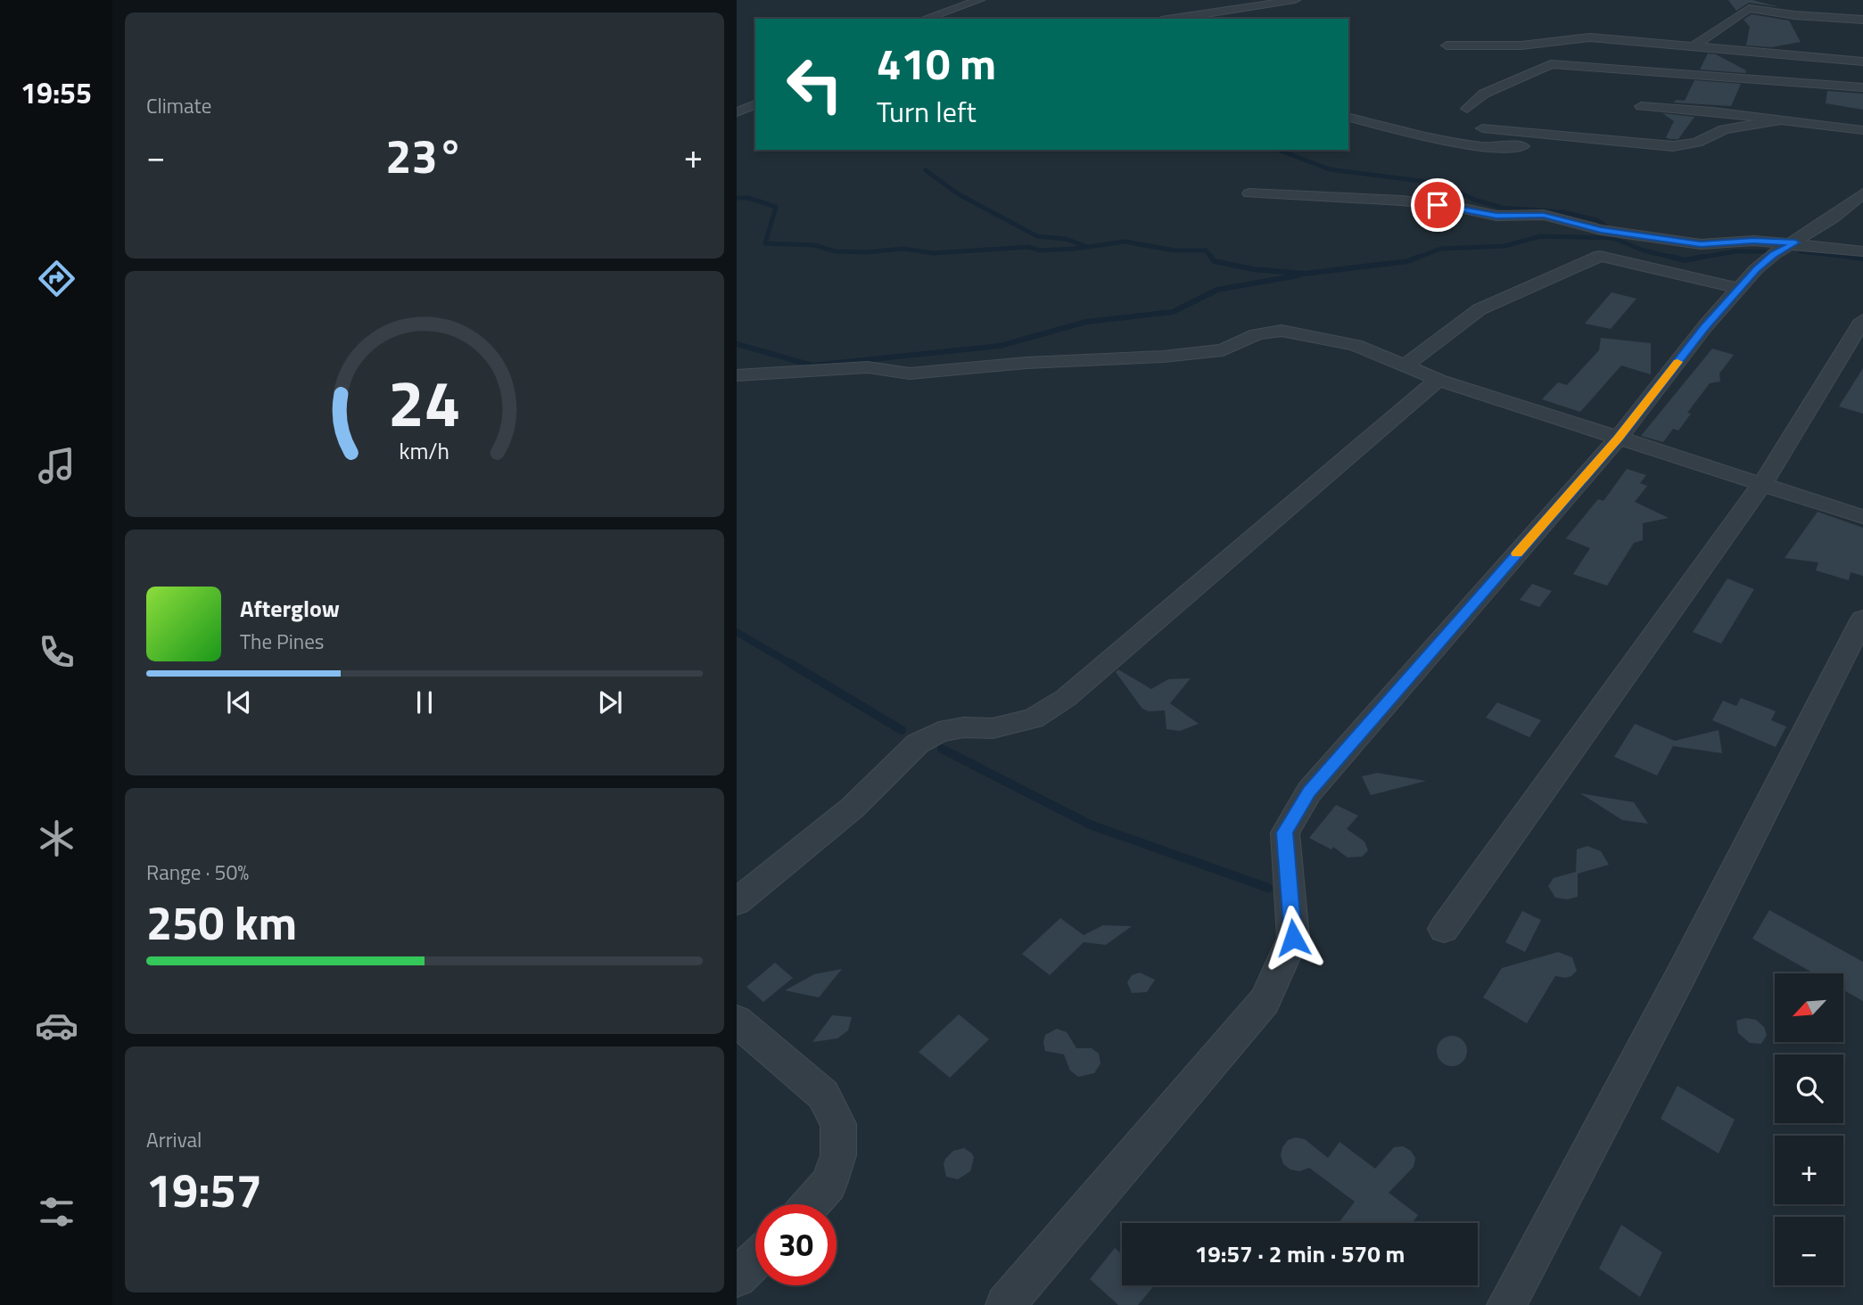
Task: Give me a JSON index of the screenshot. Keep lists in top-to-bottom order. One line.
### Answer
{"north":"bottom left","page":{"tabs":"19:55","tile":["Climate",["Range · 50%","250 km"],["Arrival","19:57"]],"turn":["410 m","Turn left"],"heat":["−","23°","+"],"song":["Afterglow","The Pines"],"map_buttons":["+","−"],"limit":"30","trip":"19:57 · 2 min · 570 m","gauge":["24","km/h"]}}
